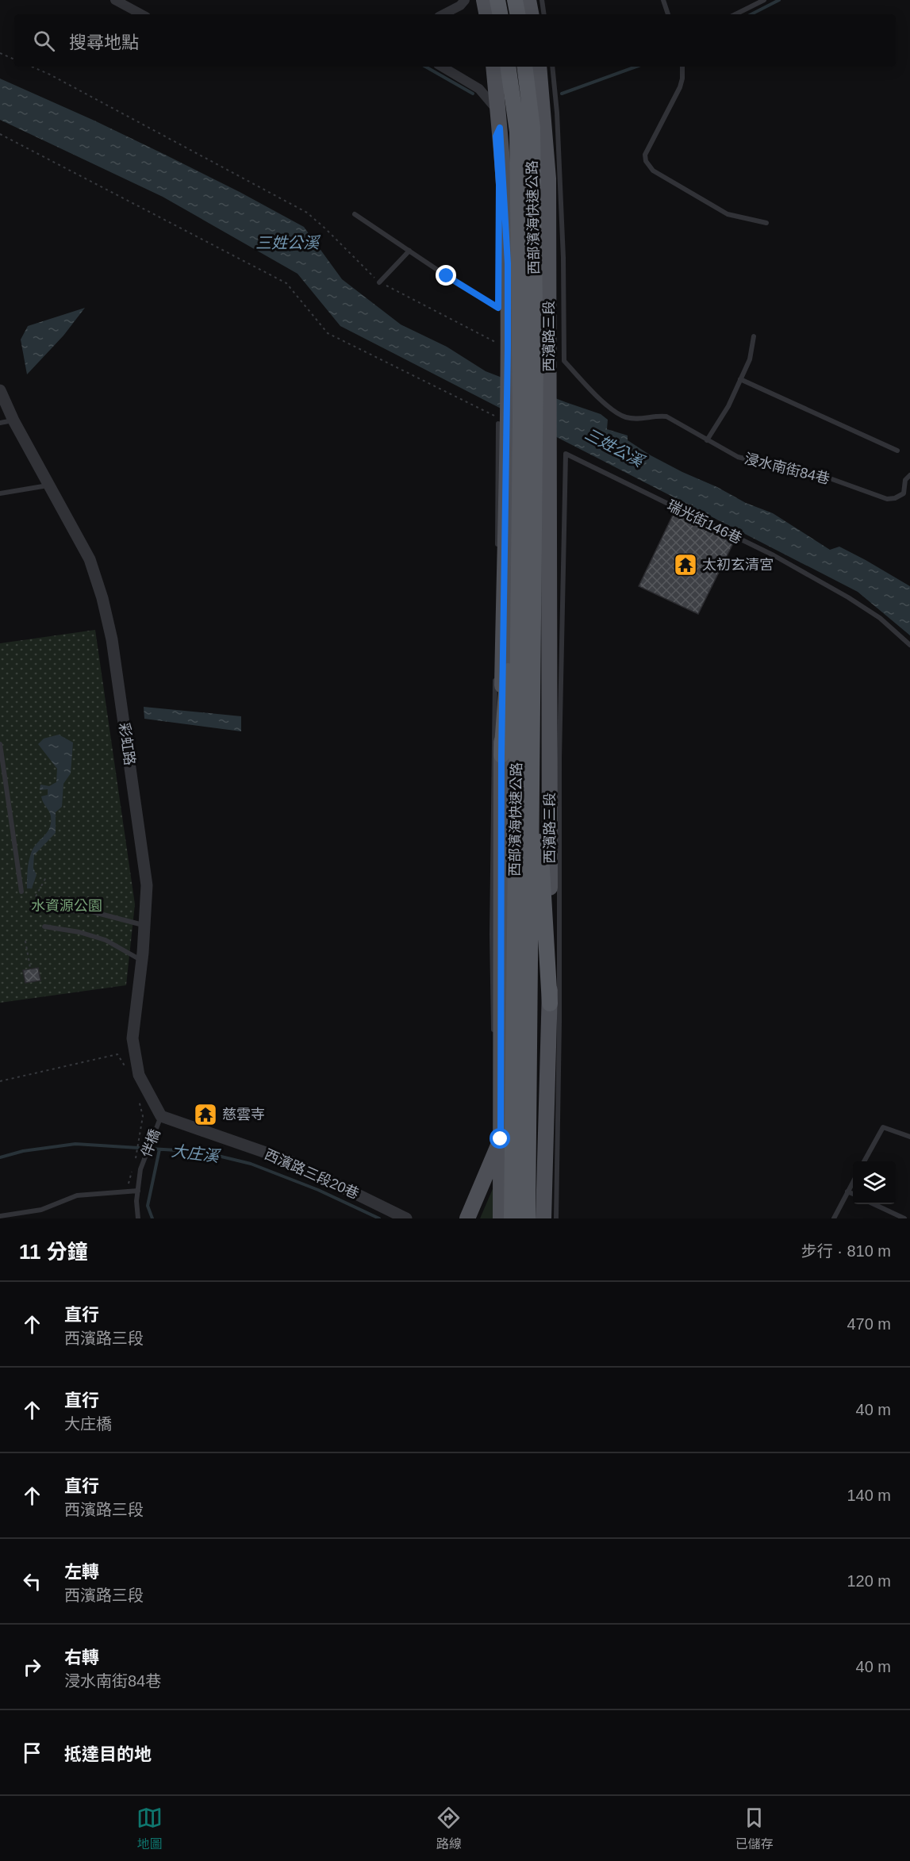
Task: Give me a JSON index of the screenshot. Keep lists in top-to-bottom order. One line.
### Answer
{"streets":{"highway":["西部濱海快速公路"],"main road":["西濱路三段"],"street":["彩虹路","西濱路三段20巷"],"lane":["浸水南街84巷","瑞光街146巷","伴橋"]},"crossings":[["西濱路三段","浸水南街84巷"],["西濱路三段","瑞光街146巷"],["彩虹路","伴橋"],["彩虹路","西濱路三段20巷"],["伴橋","西濱路三段20巷"]],"water":["三姓公溪","大庄溪"],"parks":["水資源公園"],"places":{"temple":["太初玄清宮","慈雲寺"]},"page":{"search":"搜尋地點","heading":["11 分鐘","步行 · 810 m"],"list":[["直行","西濱路三段","470 m"],["直行","大庄橋","40 m"],["直行","西濱路三段","140 m"],["左轉","西濱路三段","120 m"],["右轉","浸水南街84巷","40 m"],"抵達目的地"],"nav":["地圖","路線","已儲存"]}}
